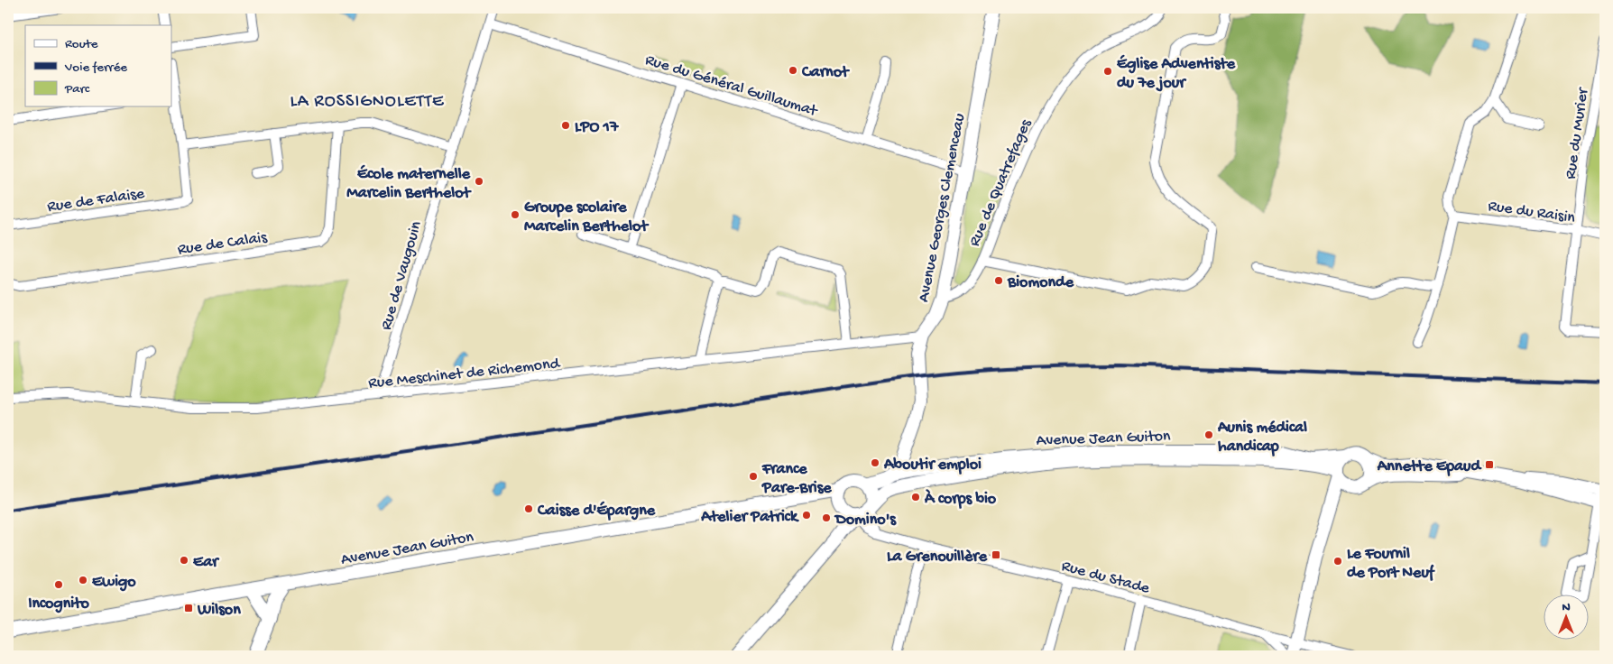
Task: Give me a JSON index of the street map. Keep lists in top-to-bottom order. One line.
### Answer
{"streets":{"main road":["Avenue Georges Clemenceau","Avenue Jean Guiton"],"street":["Rue du Général Guillaumat","Rue du Murier","Rue de Quatrefages","Rue de Falaise","Rue du Raisin","Rue de Calais","Rue de Vaugouin","Rue Meschinet de Richemond","Rue du Stade"]},"crossings":[["Rue du Général Guillaumat","Avenue Georges Clemenceau"],["Rue du Général Guillaumat","Rue de Vaugouin"],["Rue du Murier","Rue du Raisin"],["Rue de Quatrefages","Avenue Georges Clemenceau"],["Avenue Georges Clemenceau","Rue Meschinet de Richemond"],["Avenue Georges Clemenceau","Avenue Jean Guiton"],["Rue de Vaugouin","Rue Meschinet de Richemond"]],"districts":["LA ROSSIGNOLETTE"],"places":{"other":["Carnot","Église Adventiste du 7e jour","LPO 17","École maternelle Marcelin Berthelot","Groupe scolaire Marcelin Berthelot","Biomonde","Aunis médical handicap","Aboutir emploi","France Pare-Brise","À corps bio","Caisse d'Épargne","Atelier Patrick","Domino's","Ear","Le Fournil de Port Neuf","Ewigo","Incognito"],"transit":["Annette Epaud","La Grenouillère","Wilson"]},"legend":["Route","Voie ferrée","Parc"],"north":"top"}
